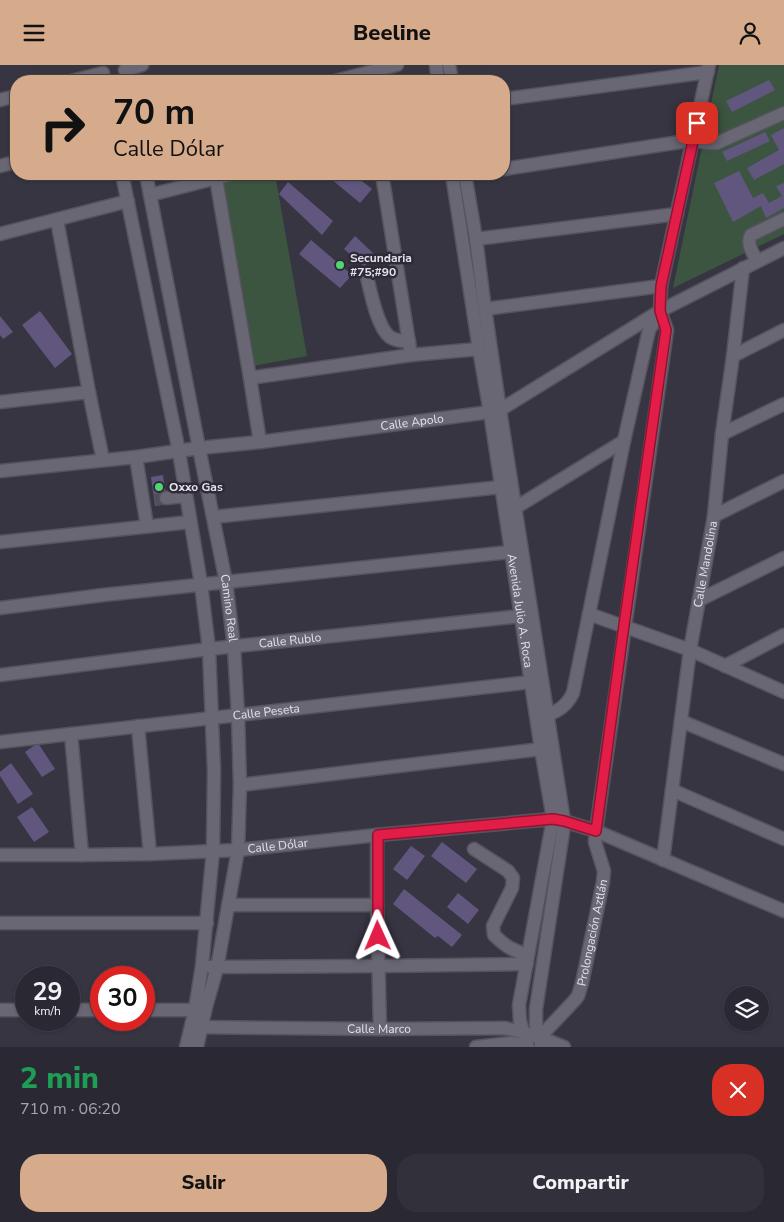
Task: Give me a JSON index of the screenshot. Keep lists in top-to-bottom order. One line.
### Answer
{"streets":{"street":["Calle Apolo","Calle Mandolina","Camino Real","Avenida Julio A. Roca","Calle Rublo","Calle Peseta","Calle Dólar","Prolongación Aztlán","Calle Marco"]},"crossings":[["Calle Apolo","Calle Mandolina"],["Calle Apolo","Camino Real"],["Calle Apolo","Avenida Julio A. Roca"],["Calle Apolo","Prolongación Aztlán"],["Camino Real","Calle Rublo"],["Camino Real","Calle Peseta"],["Camino Real","Calle Dólar"],["Camino Real","Calle Marco"],["Avenida Julio A. Roca","Calle Rublo"],["Avenida Julio A. Roca","Calle Peseta"],["Avenida Julio A. Roca","Calle Dólar"],["Avenida Julio A. Roca","Prolongación Aztlán"],["Avenida Julio A. Roca","Calle Marco"],["Prolongación Aztlán","Calle Marco"]],"places":["Secundaria #75;#90","Oxxo Gas"],"page":{"header":"Beeline","turn":["70 m","Calle Dólar"],"speed":"29 km/h","limit":"30","heading":["2 min","710 m · 06:20"],"buttons":["Salir","Compartir"]}}
